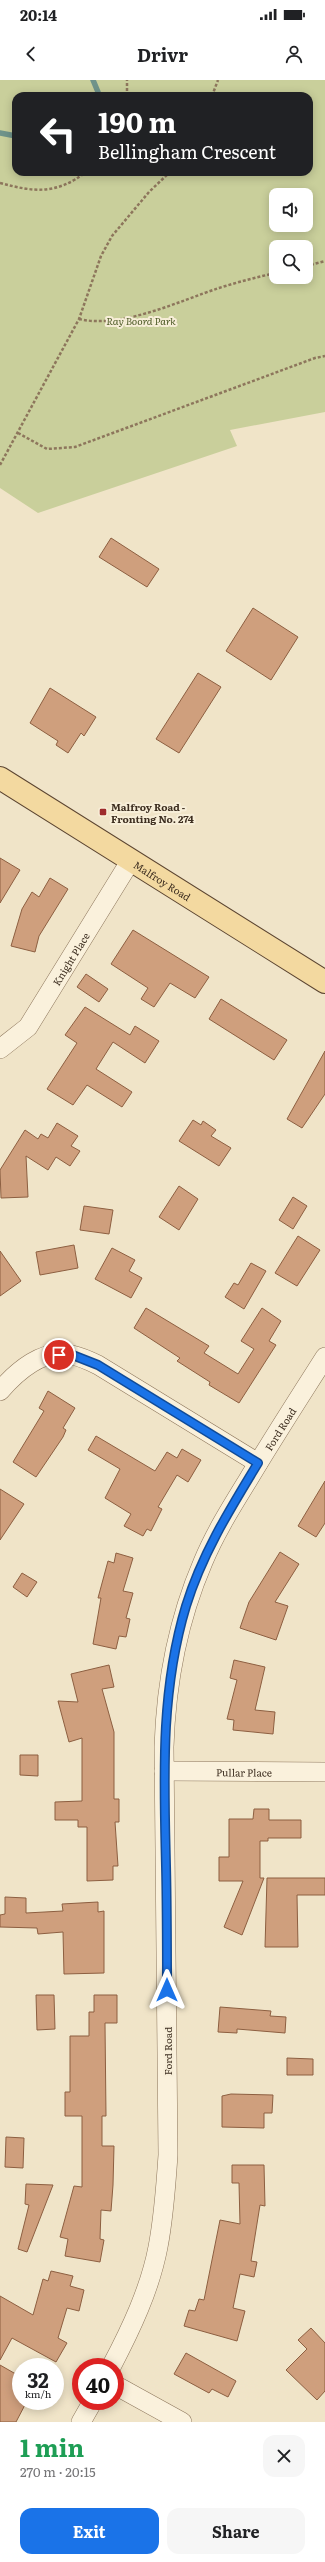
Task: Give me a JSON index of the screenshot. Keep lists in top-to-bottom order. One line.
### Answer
{"streets":{"main road":["Malfroy Road"],"street":["Knight Place","Ford Road","Pullar Place"]},"crossings":[["Malfroy Road","Knight Place"],["Ford Road","Pullar Place"]],"parks":["Ray Boord Park"],"places":{"transit":["Malfroy Road - Fronting No. 274"]},"page":{"status":"20:14","header":"Drivr","turn":["190 m","Bellingham Crescent"],"speed":"32 km/h","limit":"40","heading":["1 min","270 m · 20:15"],"buttons":["Exit","Share"]}}
